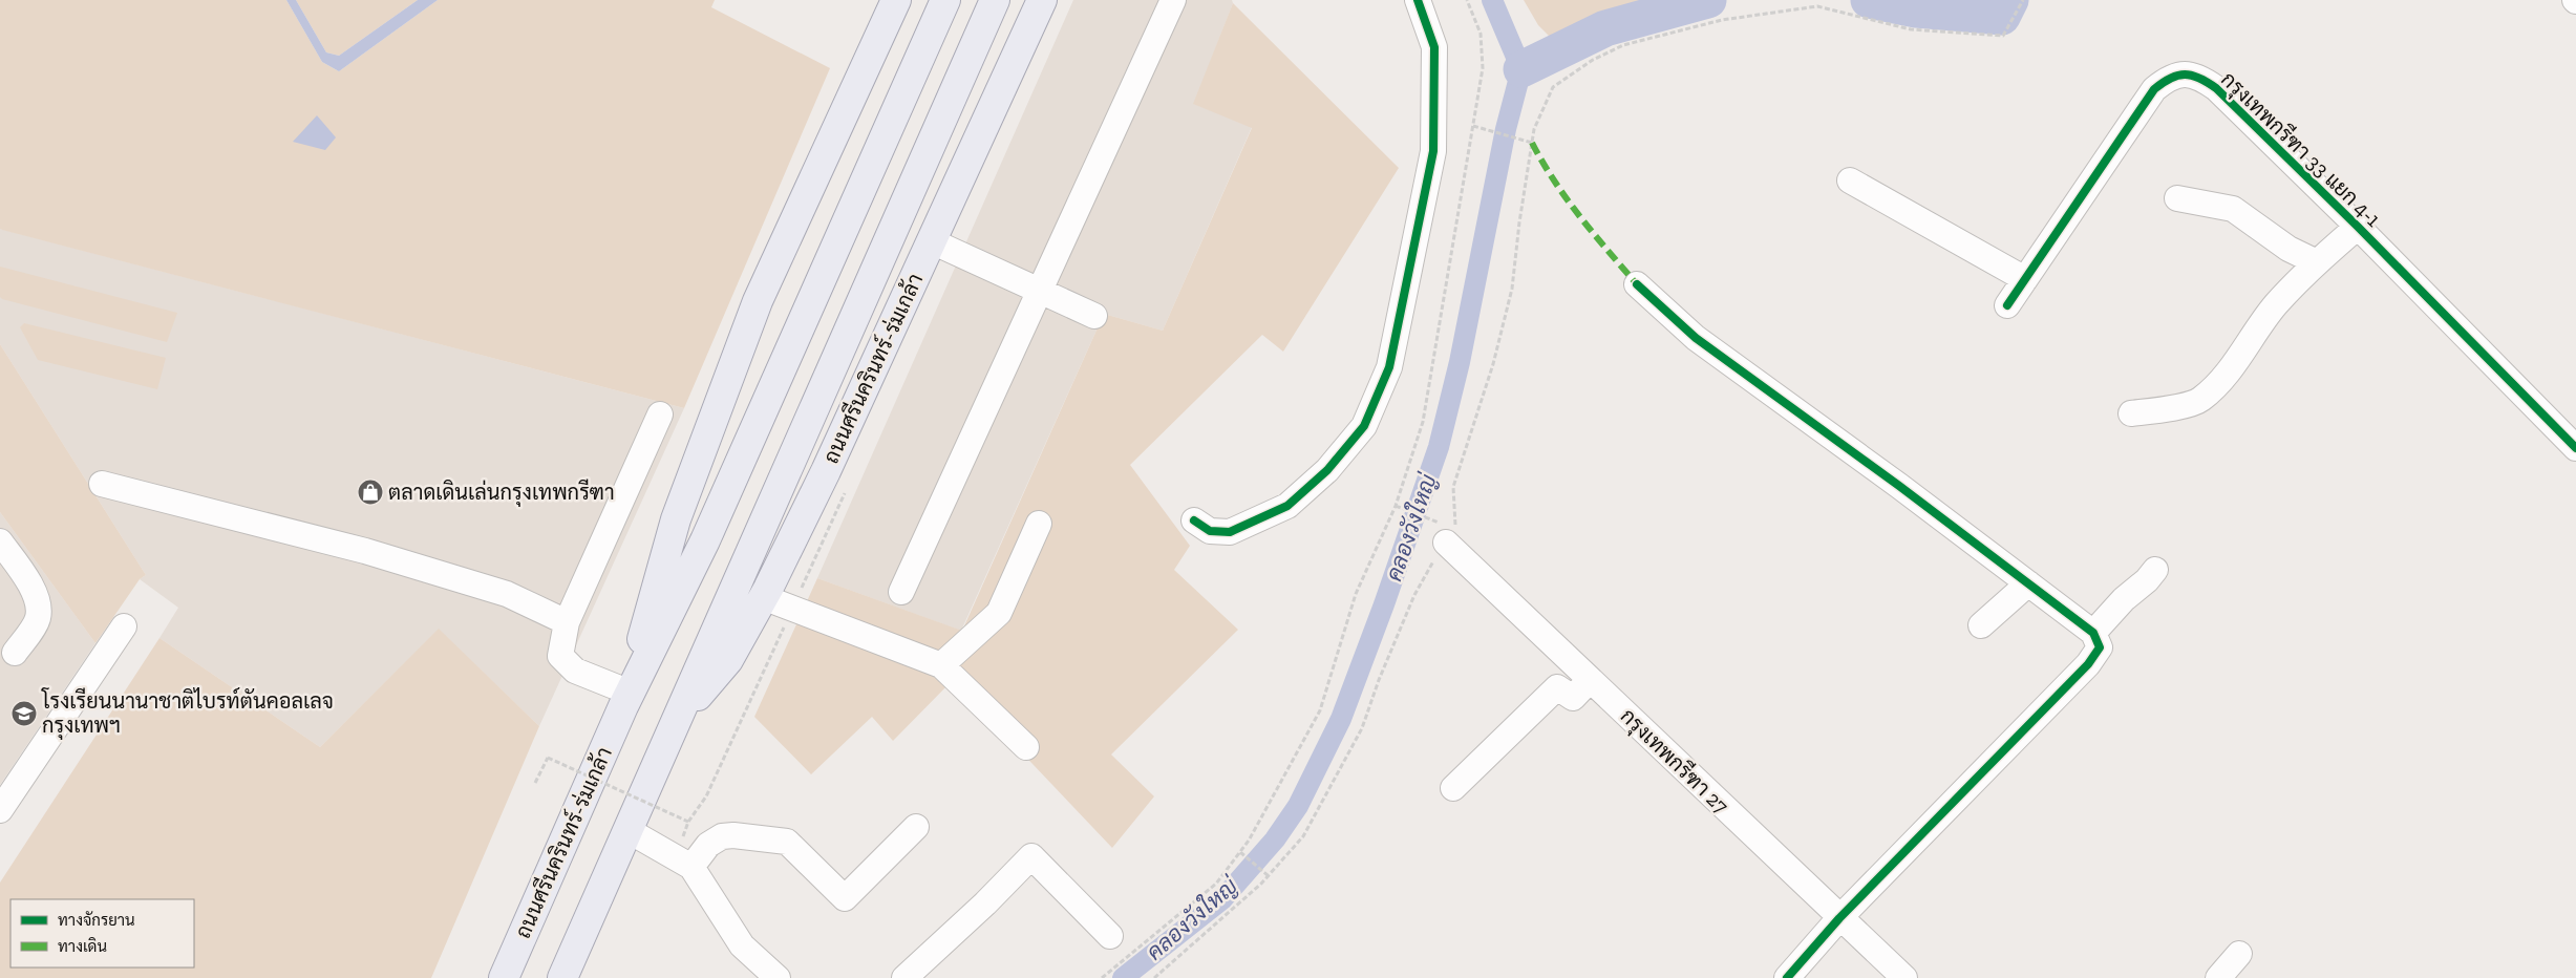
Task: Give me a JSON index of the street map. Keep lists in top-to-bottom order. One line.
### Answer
{"streets":{"main road":["ถนนศรีนครินทร์-ร่มเกล้า"],"street":["กรุงเทพกรีฑา 33 แยก 4-1","กรุงเทพกรีฑา 27"]},"water":["คลองวังใหญ่"],"places":{"shop":["ตลาดเดินเล่นกรุงเทพกรีฑา"],"school or university":["โรงเรียนนานาชาติไบรท์ตันคอลเลจ กรุงเทพฯ"]},"legend":["ทางจักรยาน","ทางเดิน"]}
